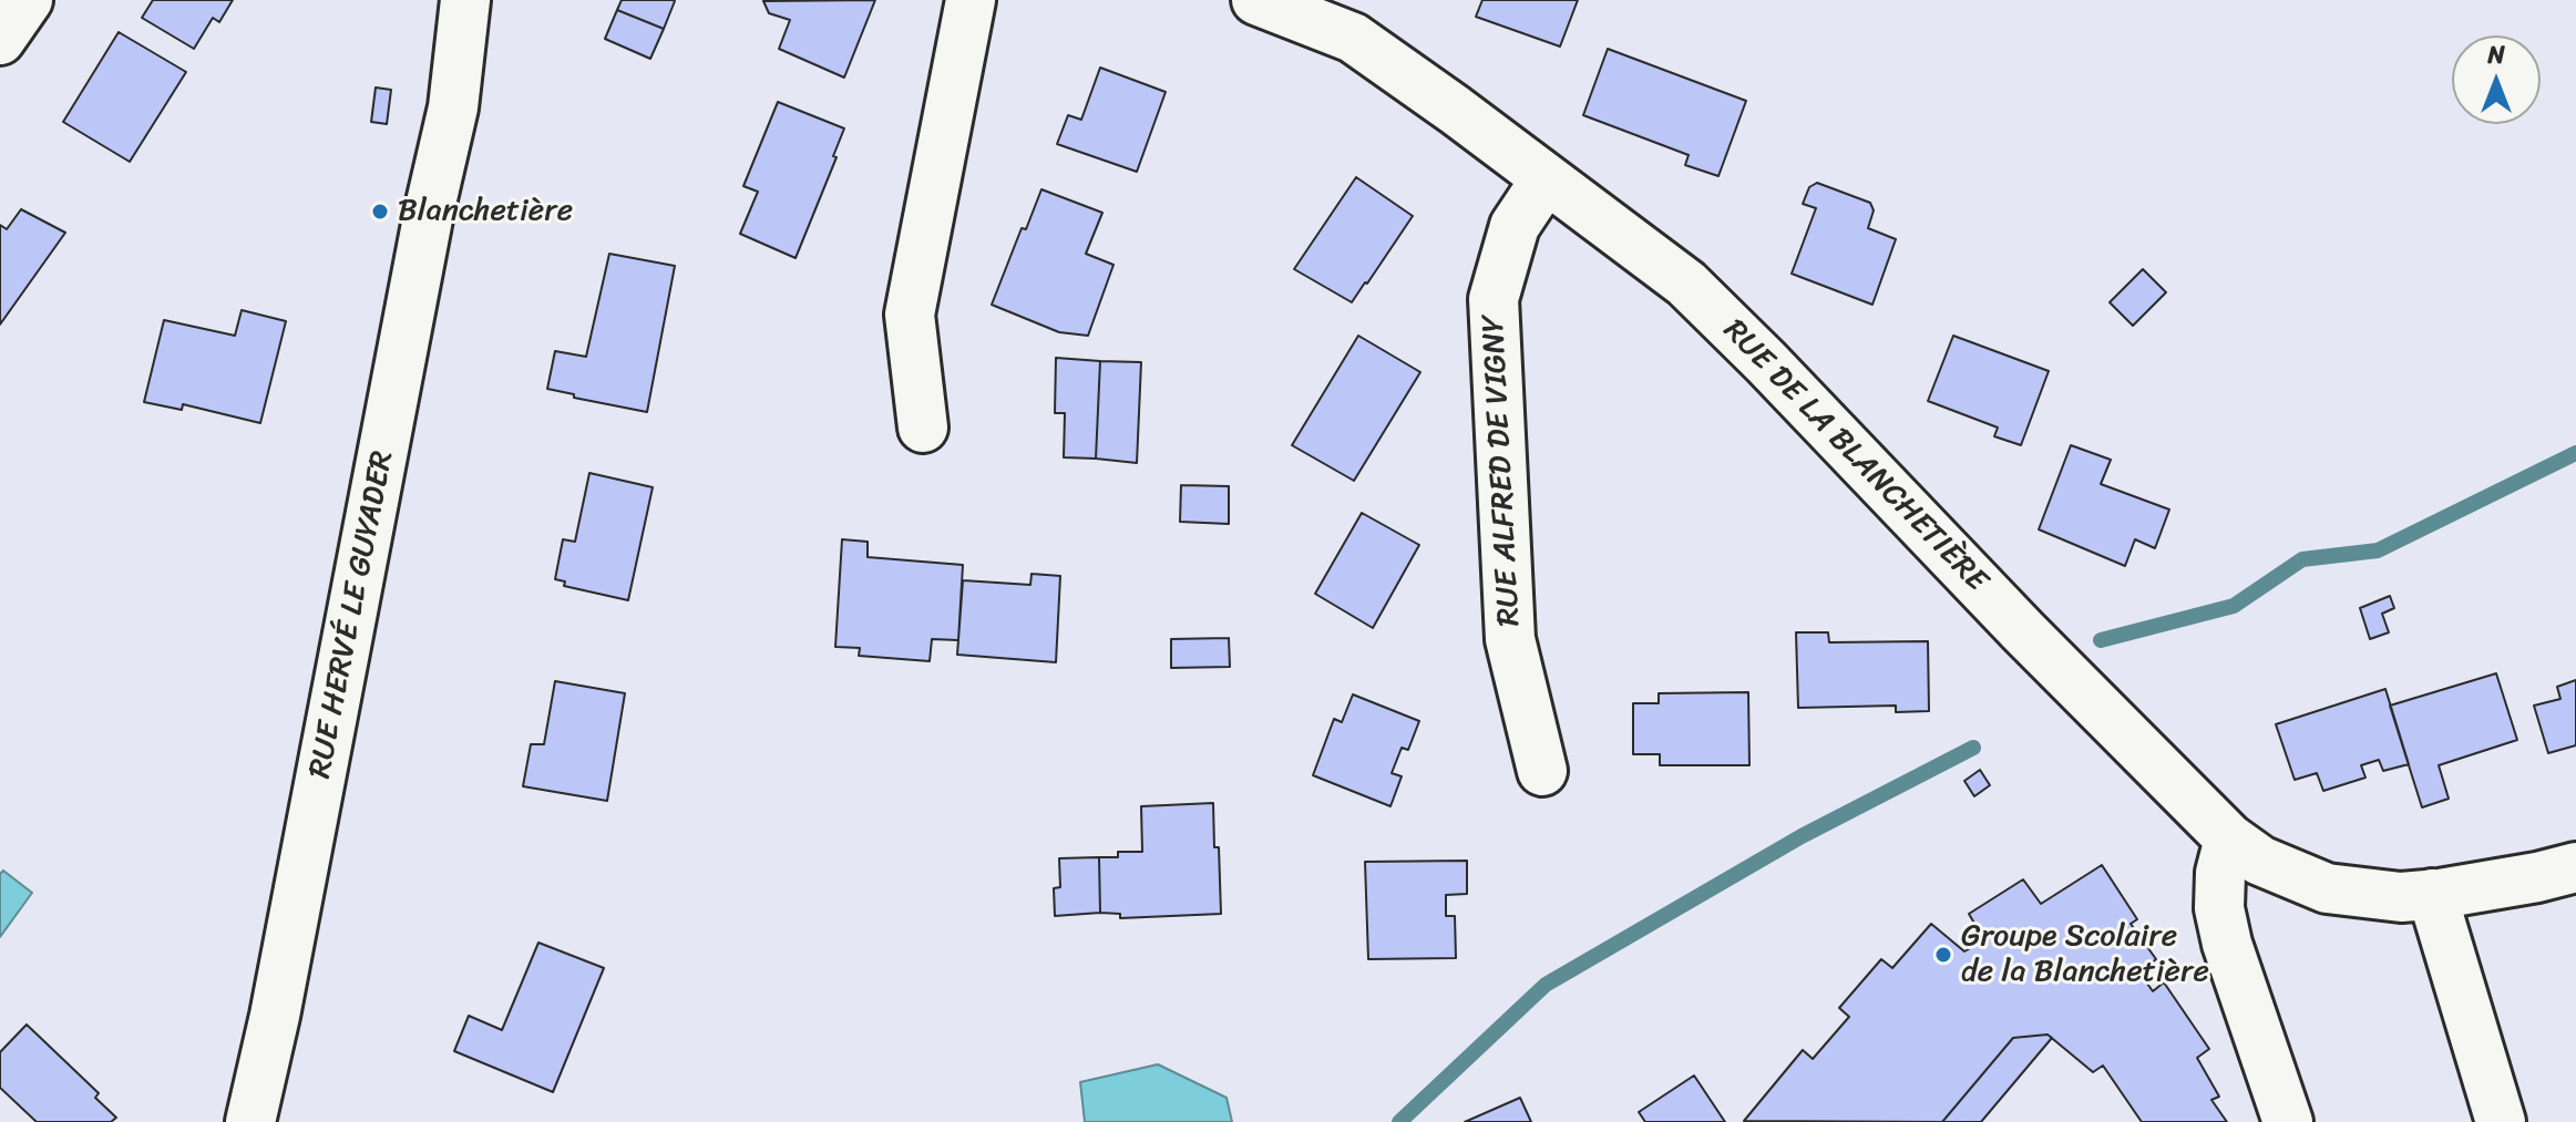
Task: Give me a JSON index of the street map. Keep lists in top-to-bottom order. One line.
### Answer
{"streets":{"street":["RUE DE LA BLANCHETIÈRE","RUE ALFRED DE VIGNY","RUE HERVÉ LE GUYADER"]},"crossings":[["RUE DE LA BLANCHETIÈRE","RUE ALFRED DE VIGNY"]],"places":["Blanchetière","Groupe Scolaire de la Blanchetière"],"north":"top"}
